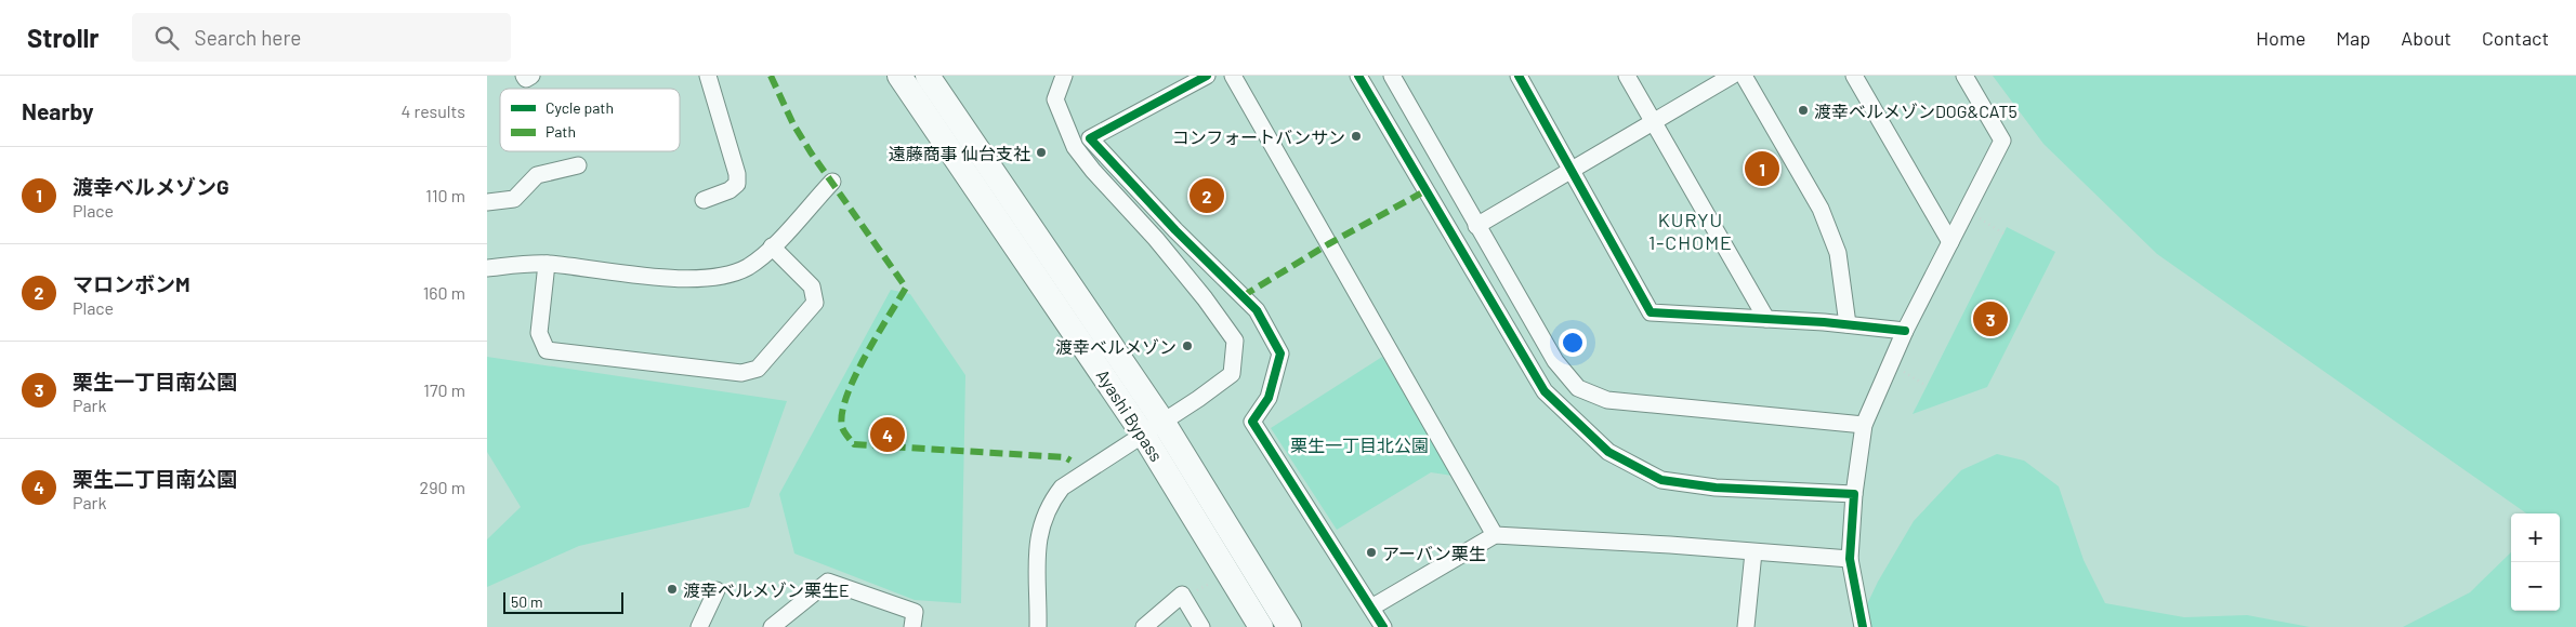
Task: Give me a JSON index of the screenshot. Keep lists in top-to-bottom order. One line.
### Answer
{"streets":{"highway":["Ayashi Bypass"]},"districts":["KURYU 1-CHOME"],"parks":["栗生一丁目北公園"],"places":["渡幸ベルメゾンDOG&CAT5","コンフォートバンサン","遠藤商事 仙台支社","渡幸ベルメゾン","アーバン栗生","渡幸ベルメゾン栗生E"],"legend":["Cycle path","Path"],"scale_bar":"50 m","page":{"header":"Strollr","search":"Search here","nav":["Home","Map","About","Contact"],"heading":["Nearby","4 results"],"list":[{"mark":"1","name":"渡幸ベルメゾンG","note":"Place","value":"110 m"},{"mark":"2","name":"マロンボンM","note":"Place","value":"160 m"},{"mark":"3","name":"栗生一丁目南公園","note":"Park","value":"170 m"},{"mark":"4","name":"栗生二丁目南公園","note":"Park","value":"290 m"}],"pins":["1","2","3","4"],"map_buttons":["+","−"],"scale":"50 m"}}
